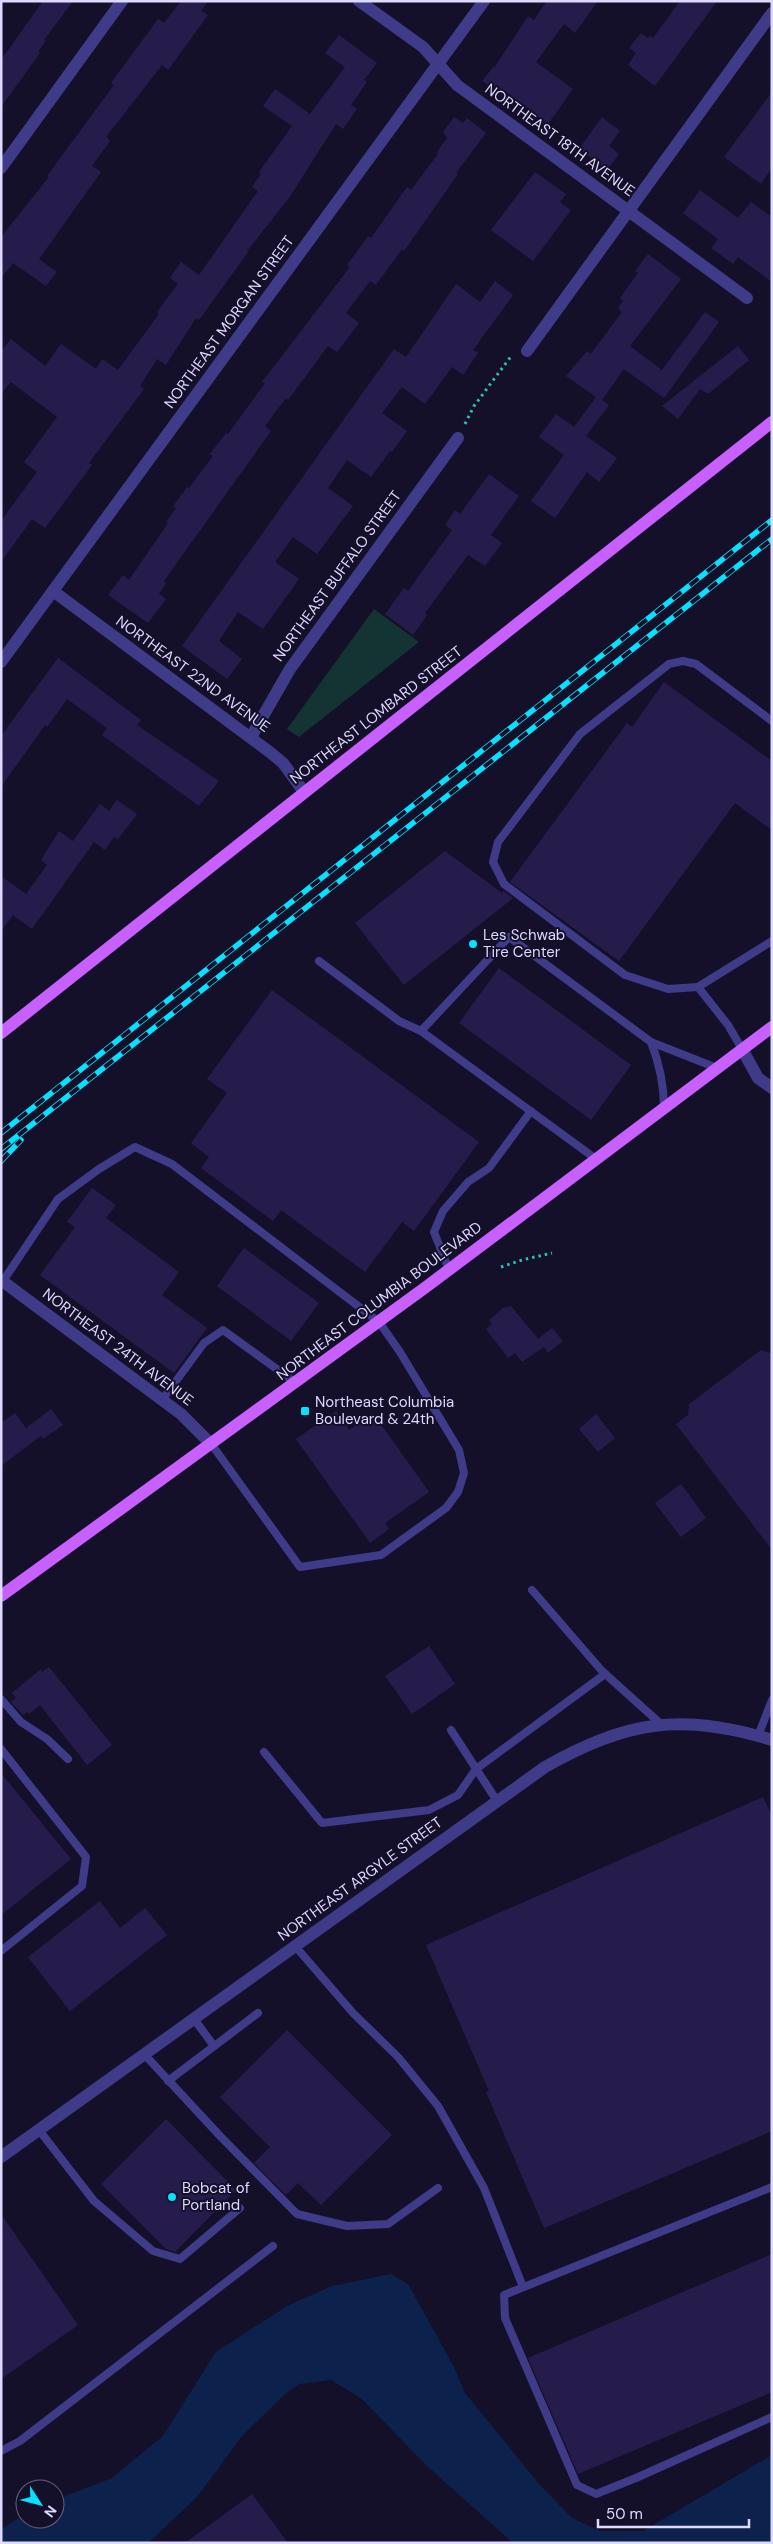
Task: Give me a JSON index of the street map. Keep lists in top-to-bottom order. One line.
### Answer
{"streets":{"main road":["NORTHEAST LOMBARD STREET","NORTHEAST COLUMBIA BOULEVARD"],"street":["NORTHEAST 18TH AVENUE","NORTHEAST MORGAN STREET","NORTHEAST BUFFALO STREET","NORTHEAST 22ND AVENUE","NORTHEAST 24TH AVENUE","NORTHEAST ARGYLE STREET"]},"crossings":[["NORTHEAST 18TH AVENUE","NORTHEAST MORGAN STREET"],["NORTHEAST MORGAN STREET","NORTHEAST 22ND AVENUE"],["NORTHEAST BUFFALO STREET","NORTHEAST 22ND AVENUE"],["NORTHEAST 22ND AVENUE","NORTHEAST LOMBARD STREET"],["NORTHEAST COLUMBIA BOULEVARD","NORTHEAST 24TH AVENUE"]],"places":{"other":["Les Schwab Tire Center","Bobcat of Portland"],"transit":["Northeast Columbia Boulevard & 24th"]},"scale_bar":"50 m","north":"bottom right"}
